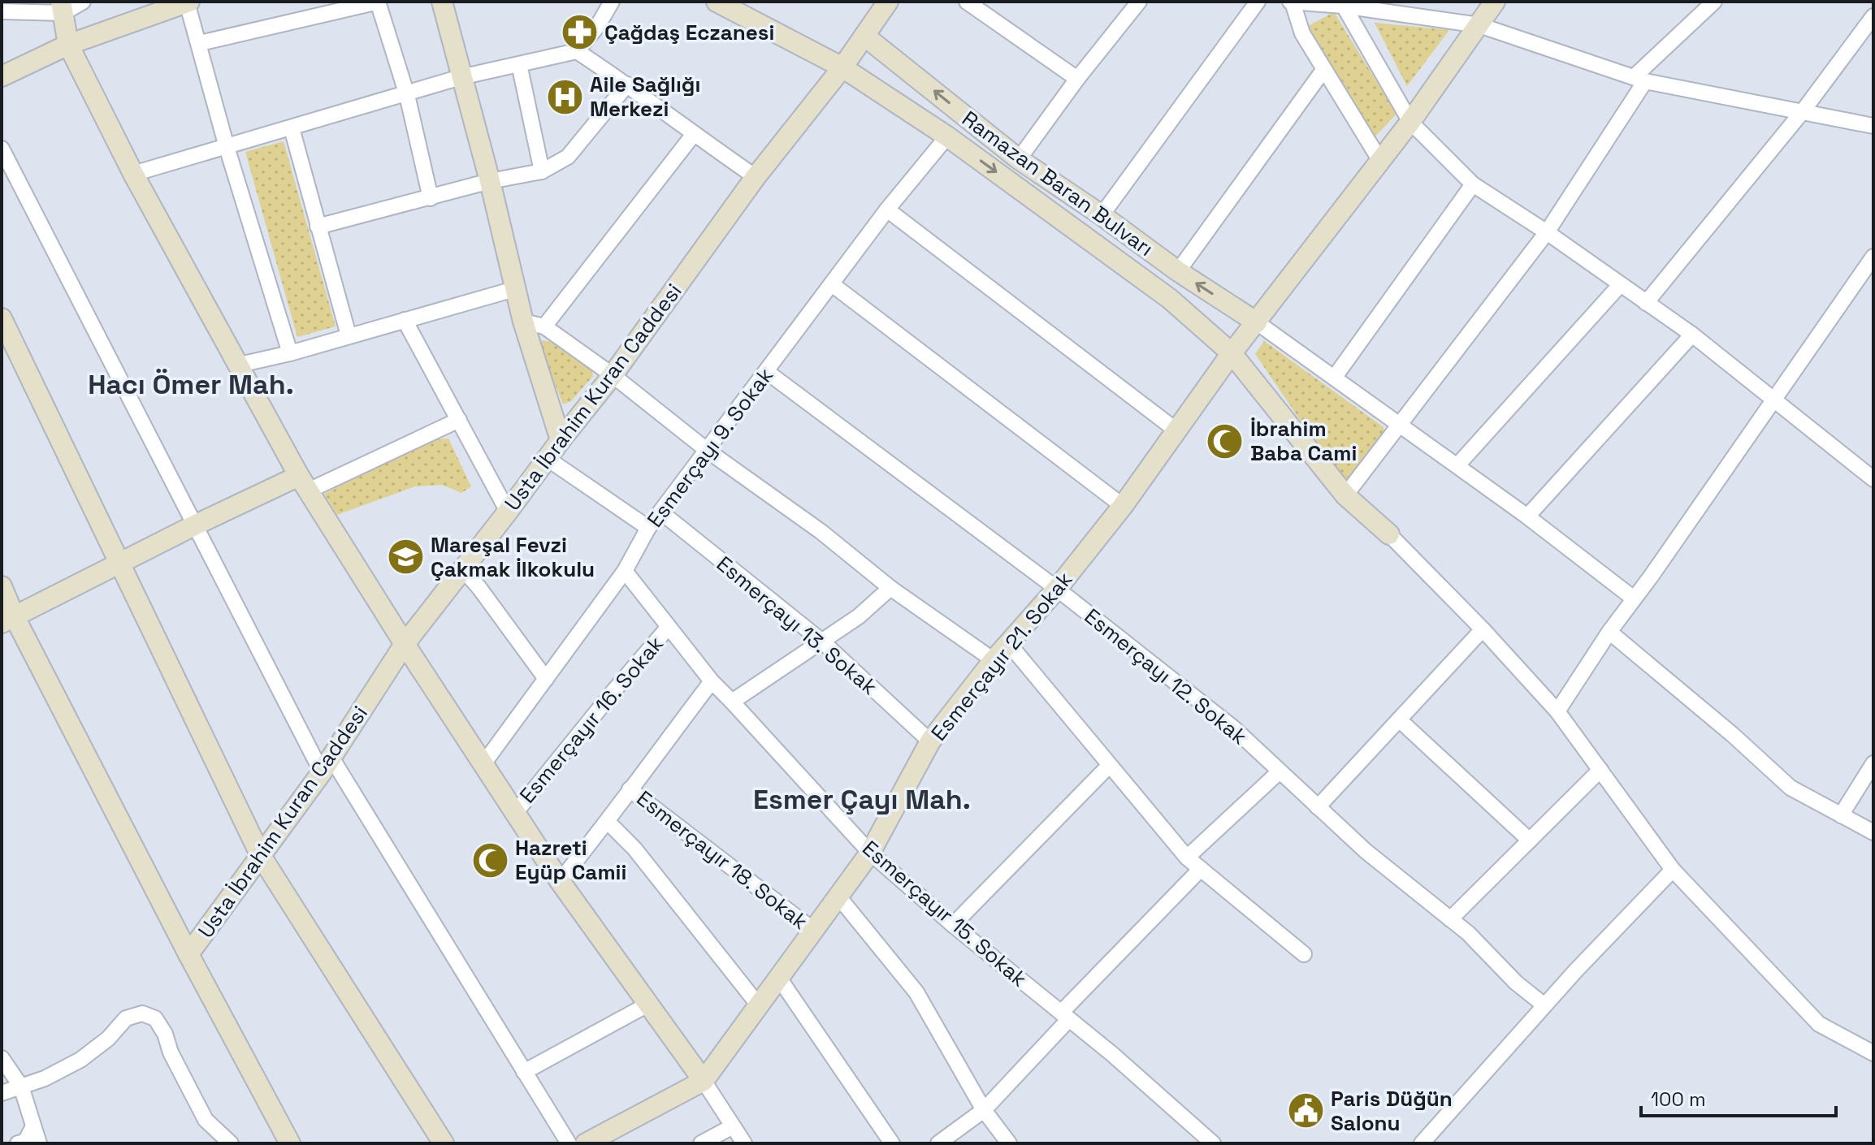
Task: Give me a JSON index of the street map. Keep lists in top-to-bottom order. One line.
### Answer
{"streets":{"street":["Ramazan Baran Bulvarı","Usta İbrahim Kuran Caddesi","Esmerçayı 9. Sokak","Esmerçayı 13. Sokak","Esmerçayır 21. Sokak","Esmerçayı 12. Sokak","Esmerçayır 16. Sokak","Esmerçayır 18. Sokak","Esmerçayır 15. Sokak"]},"crossings":[["Ramazan Baran Bulvarı","Usta İbrahim Kuran Caddesi"],["Ramazan Baran Bulvarı","Esmerçayı 9. Sokak"],["Ramazan Baran Bulvarı","Esmerçayır 21. Sokak"],["Esmerçayı 9. Sokak","Esmerçayı 13. Sokak"],["Esmerçayı 9. Sokak","Esmerçayı 12. Sokak"],["Esmerçayı 9. Sokak","Esmerçayır 15. Sokak"],["Esmerçayı 13. Sokak","Esmerçayır 21. Sokak"],["Esmerçayır 21. Sokak","Esmerçayı 12. Sokak"],["Esmerçayır 21. Sokak","Esmerçayır 18. Sokak"],["Esmerçayır 21. Sokak","Esmerçayır 15. Sokak"],["Esmerçayır 16. Sokak","Esmerçayır 15. Sokak"]],"districts":["Hacı Ömer Mah.","Esmer Çayı Mah."],"places":{"pharmacy":["Çağdaş Eczanesi"],"hospital":["Aile Sağlığı Merkezi"],"mosque":["İbrahim Baba Cami","Hazreti Eyüp Camii"],"school or university":["Mareşal Fevzi Çakmak İlkokulu"],"public building":["Paris Düğün Salonu"]},"scale_bar":"100 m"}
